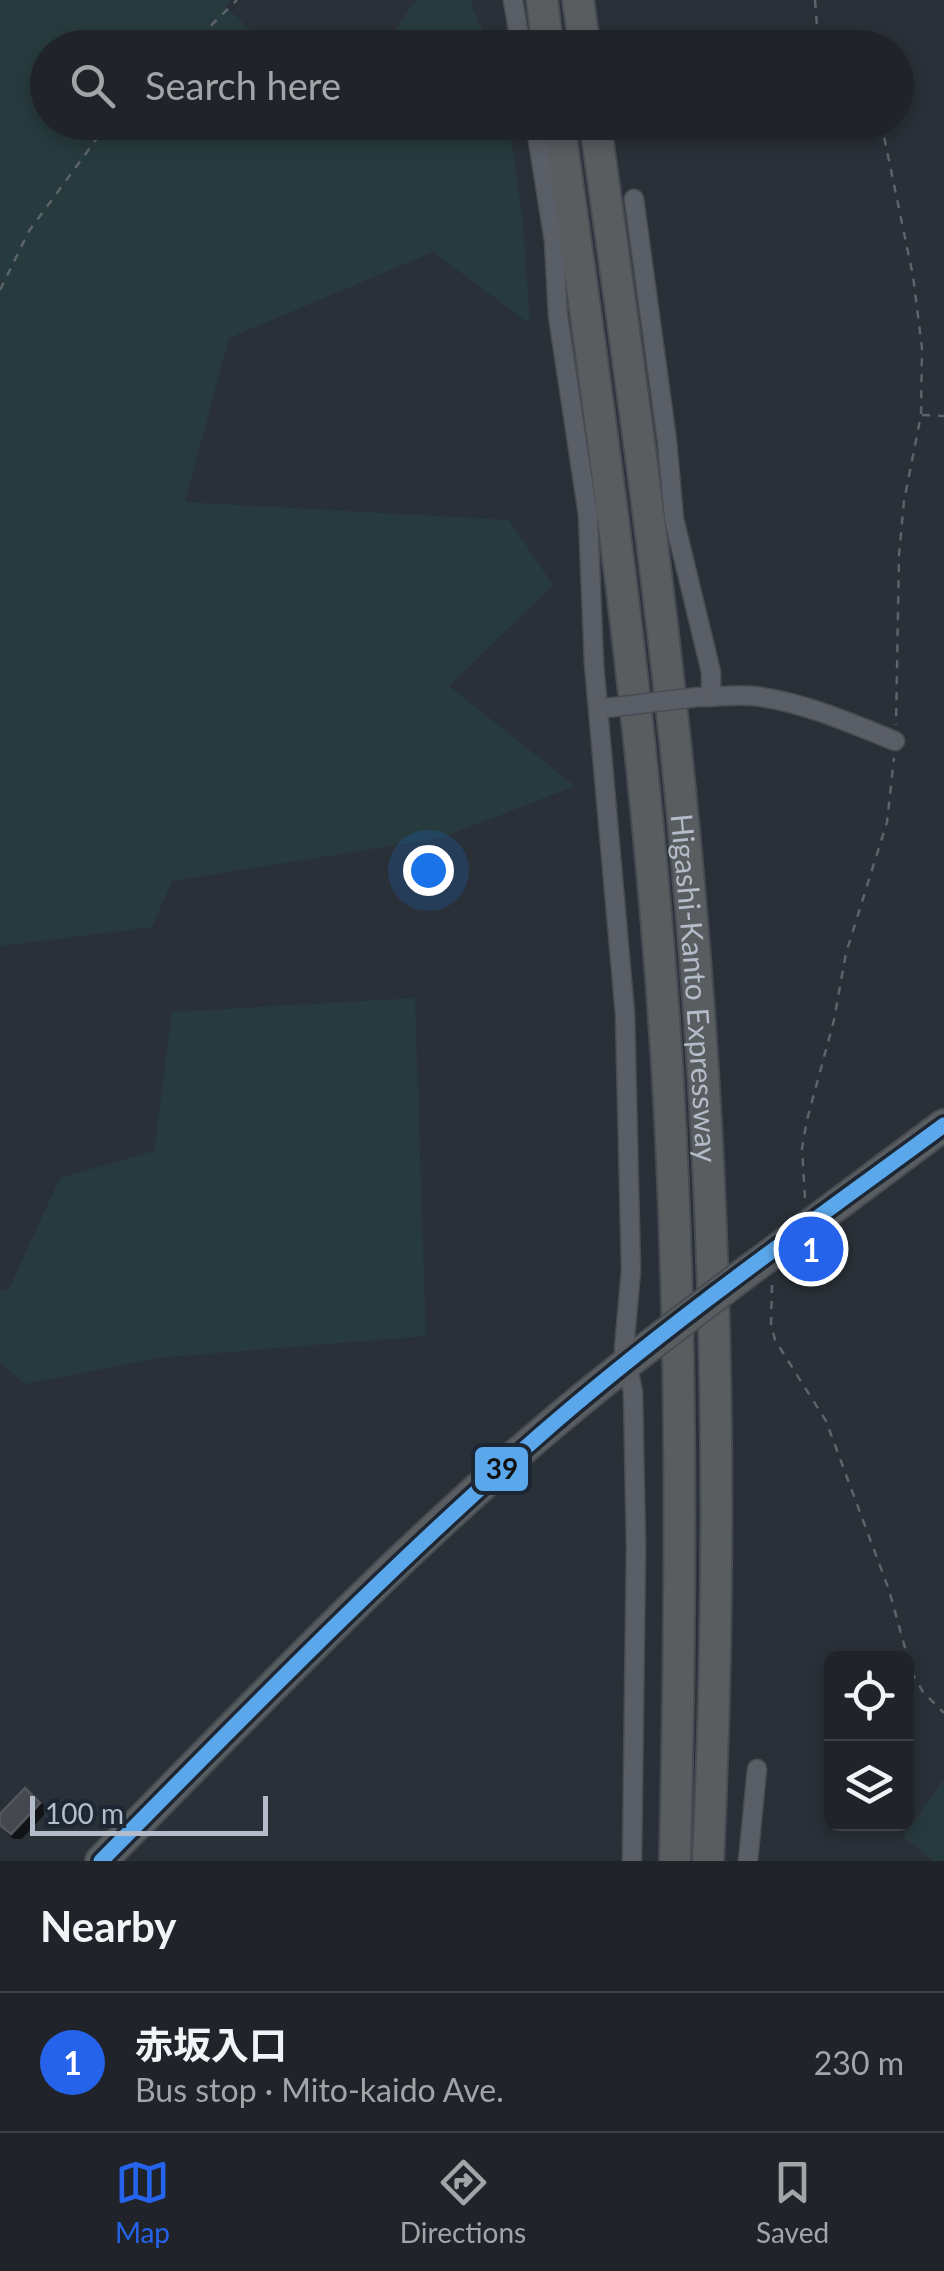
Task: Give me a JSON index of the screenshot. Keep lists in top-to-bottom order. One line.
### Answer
{"streets":{"highway":["Higashi-Kanto Expressway"]},"lines":["transit line 39"],"scale_bar":"100 m","page":{"search":"Search here","pins":"1","scale":"100 m","heading":"Nearby","list":[{"mark":"1","name":"赤坂入口","note":"Bus stop · Mito-kaido Ave.","value":"230 m"}],"nav":["Map","Directions","Saved"]}}
